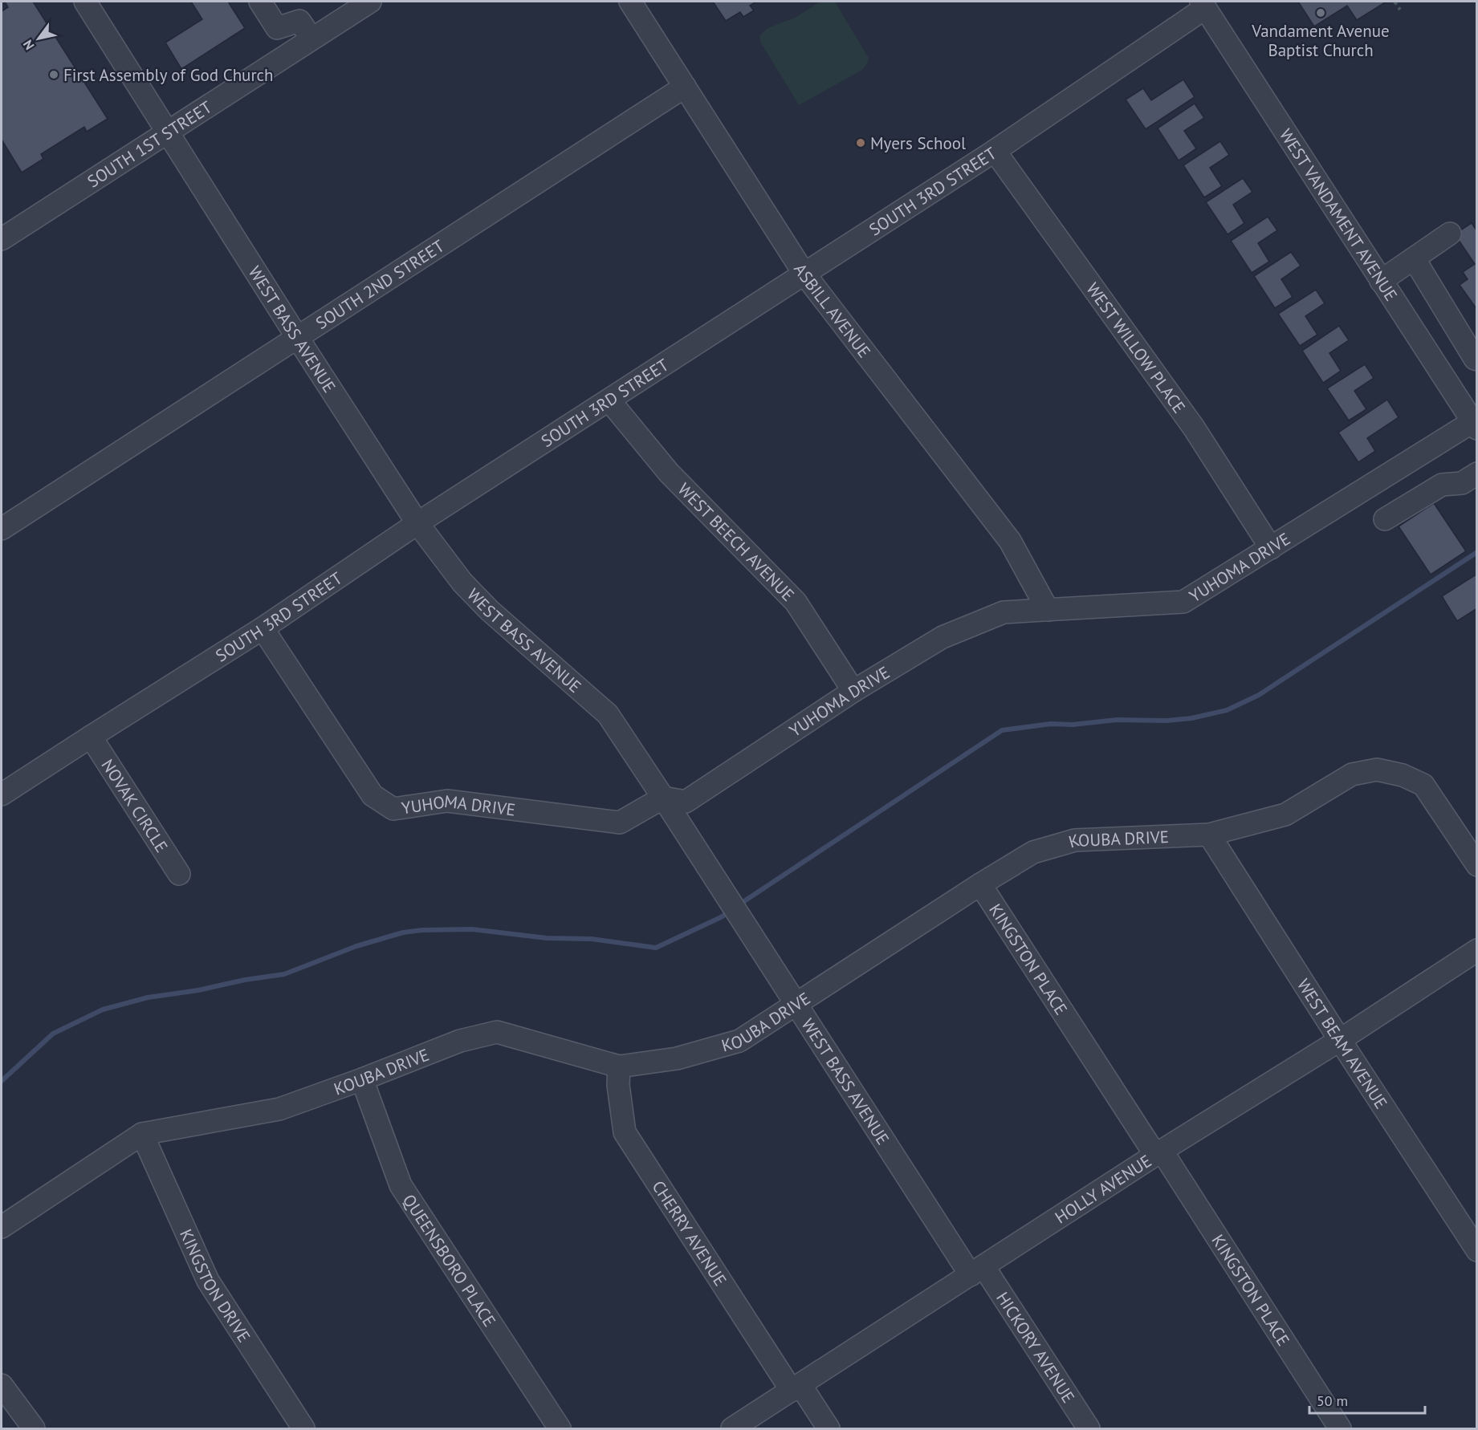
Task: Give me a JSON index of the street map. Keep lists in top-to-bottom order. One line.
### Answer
{"streets":{"street":["SOUTH 1ST STREET","SOUTH 3RD STREET","WEST VANDAMENT AVENUE","SOUTH 2ND STREET","ASBILL AVENUE","WEST BASS AVENUE","WEST WILLOW PLACE","WEST BEECH AVENUE","YUHOMA DRIVE","NOVAK CIRCLE","KOUBA DRIVE","KINGSTON PLACE","WEST BEAM AVENUE","HOLLY AVENUE","CHERRY AVENUE","QUEENSBORO PLACE","KINGSTON DRIVE","HICKORY AVENUE"]},"crossings":[["SOUTH 1ST STREET","WEST BASS AVENUE"],["SOUTH 3RD STREET","WEST VANDAMENT AVENUE"],["SOUTH 3RD STREET","ASBILL AVENUE"],["SOUTH 3RD STREET","WEST BASS AVENUE"],["SOUTH 3RD STREET","WEST WILLOW PLACE"],["SOUTH 3RD STREET","WEST BEECH AVENUE"],["SOUTH 3RD STREET","YUHOMA DRIVE"],["SOUTH 3RD STREET","NOVAK CIRCLE"],["WEST VANDAMENT AVENUE","YUHOMA DRIVE"],["SOUTH 2ND STREET","ASBILL AVENUE"],["SOUTH 2ND STREET","WEST BASS AVENUE"],["ASBILL AVENUE","YUHOMA DRIVE"],["WEST BASS AVENUE","YUHOMA DRIVE"],["WEST BASS AVENUE","KOUBA DRIVE"],["WEST BASS AVENUE","HOLLY AVENUE"],["WEST BASS AVENUE","HICKORY AVENUE"],["WEST WILLOW PLACE","YUHOMA DRIVE"],["WEST BEECH AVENUE","YUHOMA DRIVE"],["KOUBA DRIVE","KINGSTON PLACE"],["KOUBA DRIVE","WEST BEAM AVENUE"],["KOUBA DRIVE","CHERRY AVENUE"],["KOUBA DRIVE","QUEENSBORO PLACE"],["KOUBA DRIVE","KINGSTON DRIVE"],["KINGSTON PLACE","HOLLY AVENUE"],["WEST BEAM AVENUE","HOLLY AVENUE"],["HOLLY AVENUE","CHERRY AVENUE"],["HOLLY AVENUE","HICKORY AVENUE"]],"places":["Vandament Avenue Baptist Church","First Assembly of God Church","Myers School"],"scale_bar":"50 m","north":"bottom left"}
